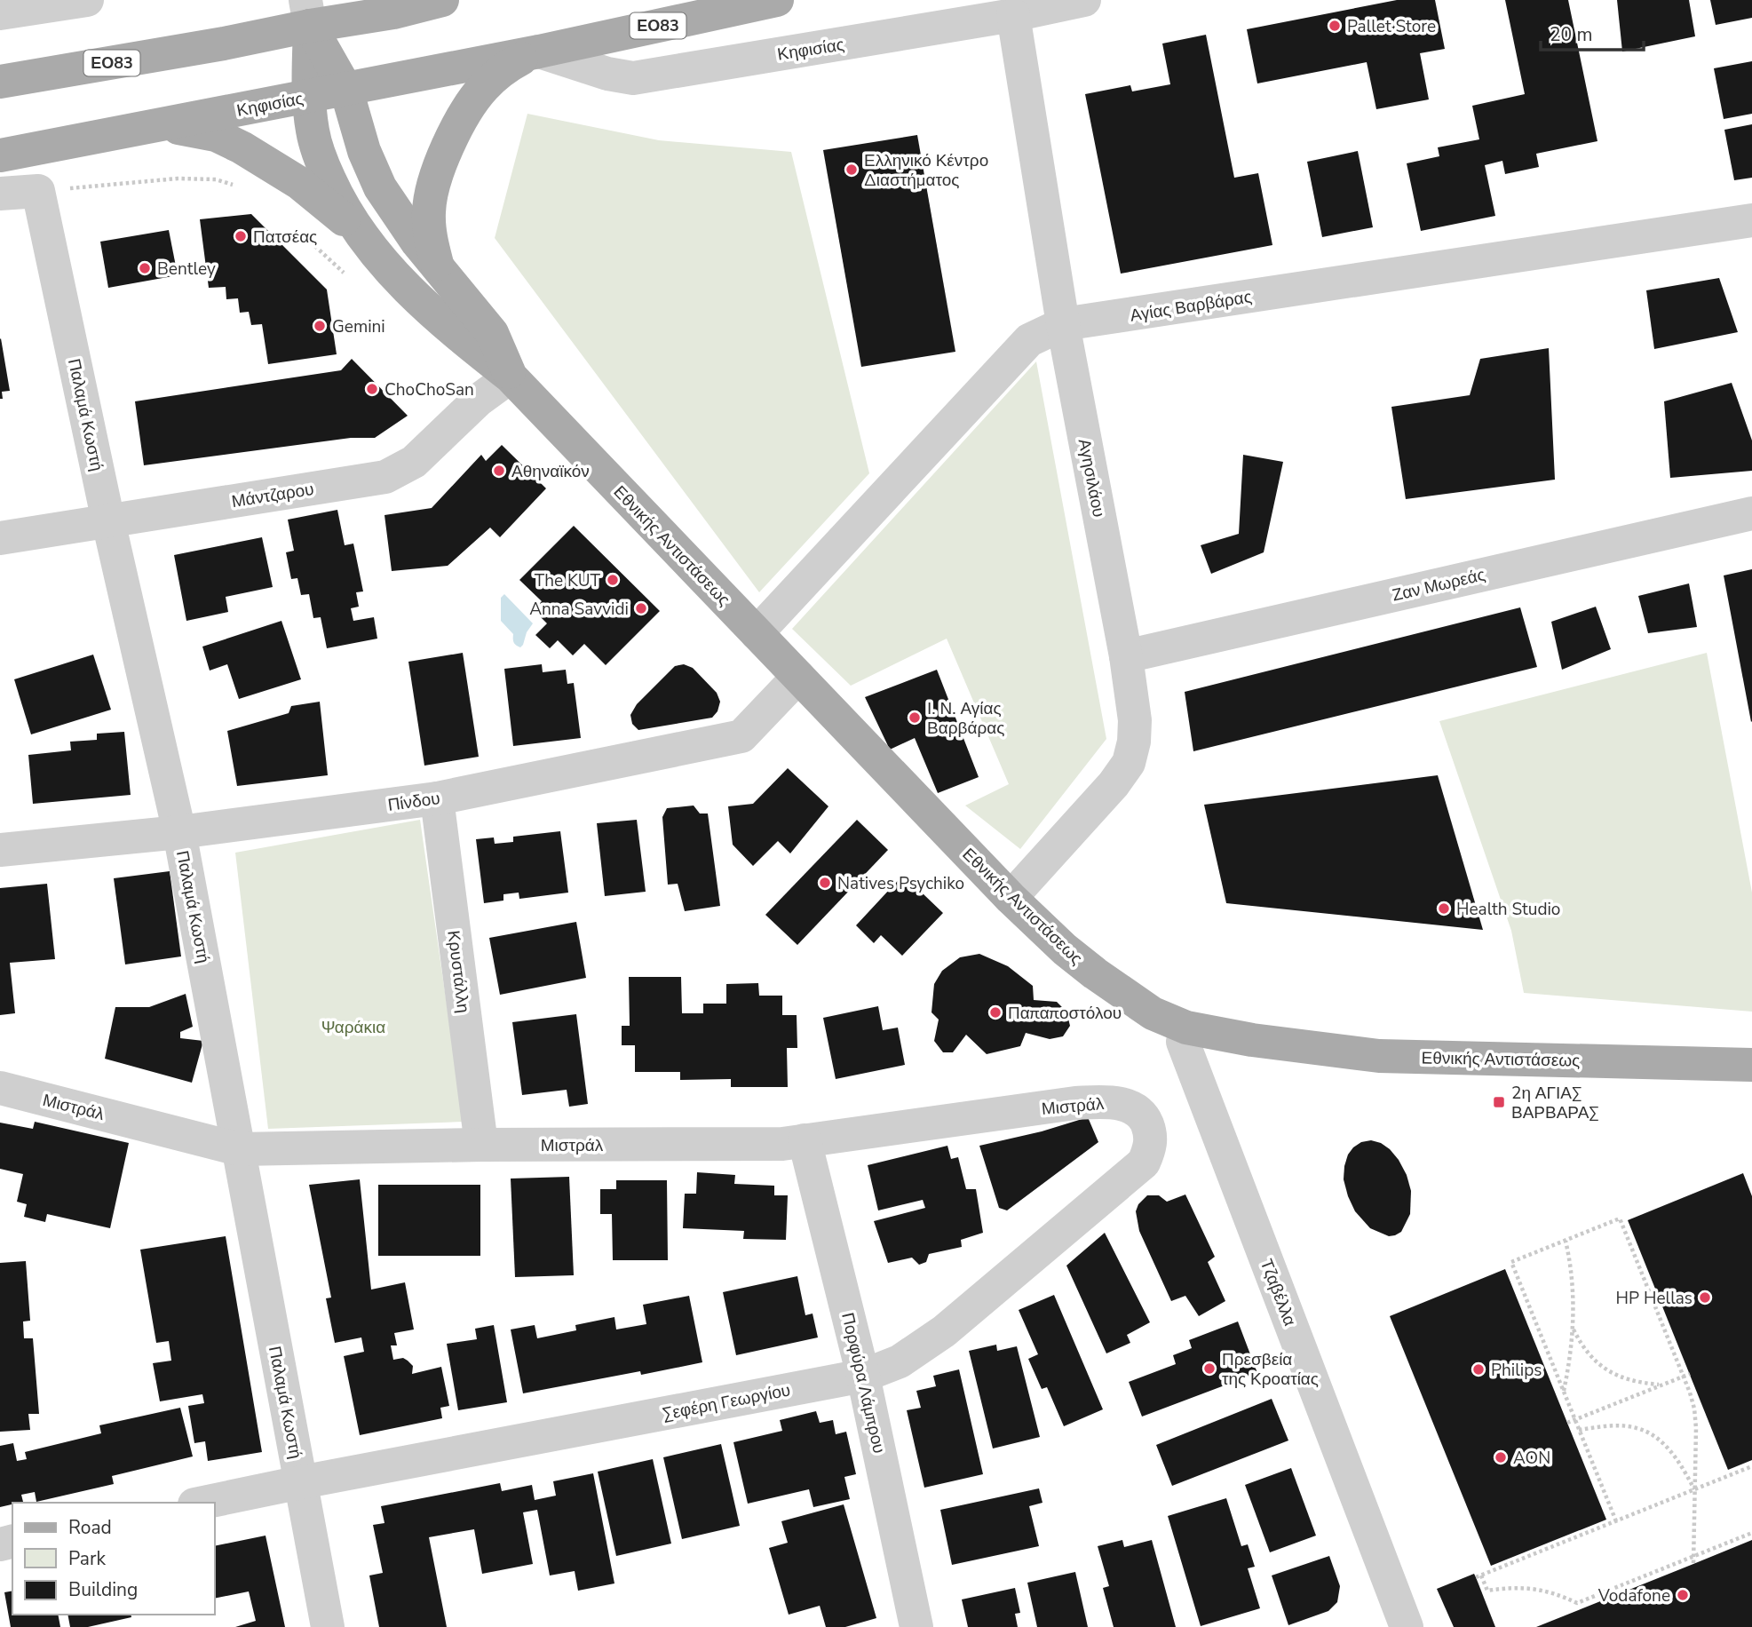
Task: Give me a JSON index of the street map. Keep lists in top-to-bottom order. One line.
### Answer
{"streets":{"main road":["ΕΟ83","Κηφισίας","Εθνικής Αντιστάσεως"],"street":["Αγίας Βαρβάρας","Παλαμά Κωστή","Αγησιλάου","Μάντζαρου","Ζαν Μωρεάς","Πίνδου","Κρυστάλλη","Μιστράλ","Τζαβέλλα","Πορφύρα Λάμπρου","Σεφέρη Γεωργίου"]},"crossings":[["ΕΟ83","Εθνικής Αντιστάσεως"],["Κηφισίας","Αγησιλάου"],["Κηφισίας","Εθνικής Αντιστάσεως"],["Αγίας Βαρβάρας","Αγησιλάου"],["Αγίας Βαρβάρας","Εθνικής Αντιστάσεως"],["Παλαμά Κωστή","Μάντζαρου"],["Παλαμά Κωστή","Πίνδου"],["Παλαμά Κωστή","Μιστράλ"],["Παλαμά Κωστή","Σεφέρη Γεωργίου"],["Αγησιλάου","Εθνικής Αντιστάσεως"],["Αγησιλάου","Ζαν Μωρεάς"],["Μάντζαρου","Εθνικής Αντιστάσεως"],["Εθνικής Αντιστάσεως","Πίνδου"],["Εθνικής Αντιστάσεως","Τζαβέλλα"],["Πίνδου","Κρυστάλλη"],["Κρυστάλλη","Μιστράλ"],["Μιστράλ","Πορφύρα Λάμπρου"],["Μιστράλ","Σεφέρη Γεωργίου"],["Πορφύρα Λάμπρου","Σεφέρη Γεωργίου"]],"parks":["Ψαράκια"],"places":{"other":["Pallet Store","Ελληνικό Κέντρο Διαστήματος","Πατσέας","Bentley","Gemini","ChoChoSan","Αθηναϊκόν","The KUT","Anna Savvidi","Ι. Ν. Αγίας Βαρβάρας","Natives Psychiko","Health Studio","Παπαποστόλου","HP Hellas","Πρεσβεία της Κροατίας","Philips","AON","Vodafone"],"transit":["2η ΑΓΙΑΣ ΒΑΡΒΑΡΑΣ"]},"legend":["Road","Park","Building"],"scale_bar":"20 m"}
